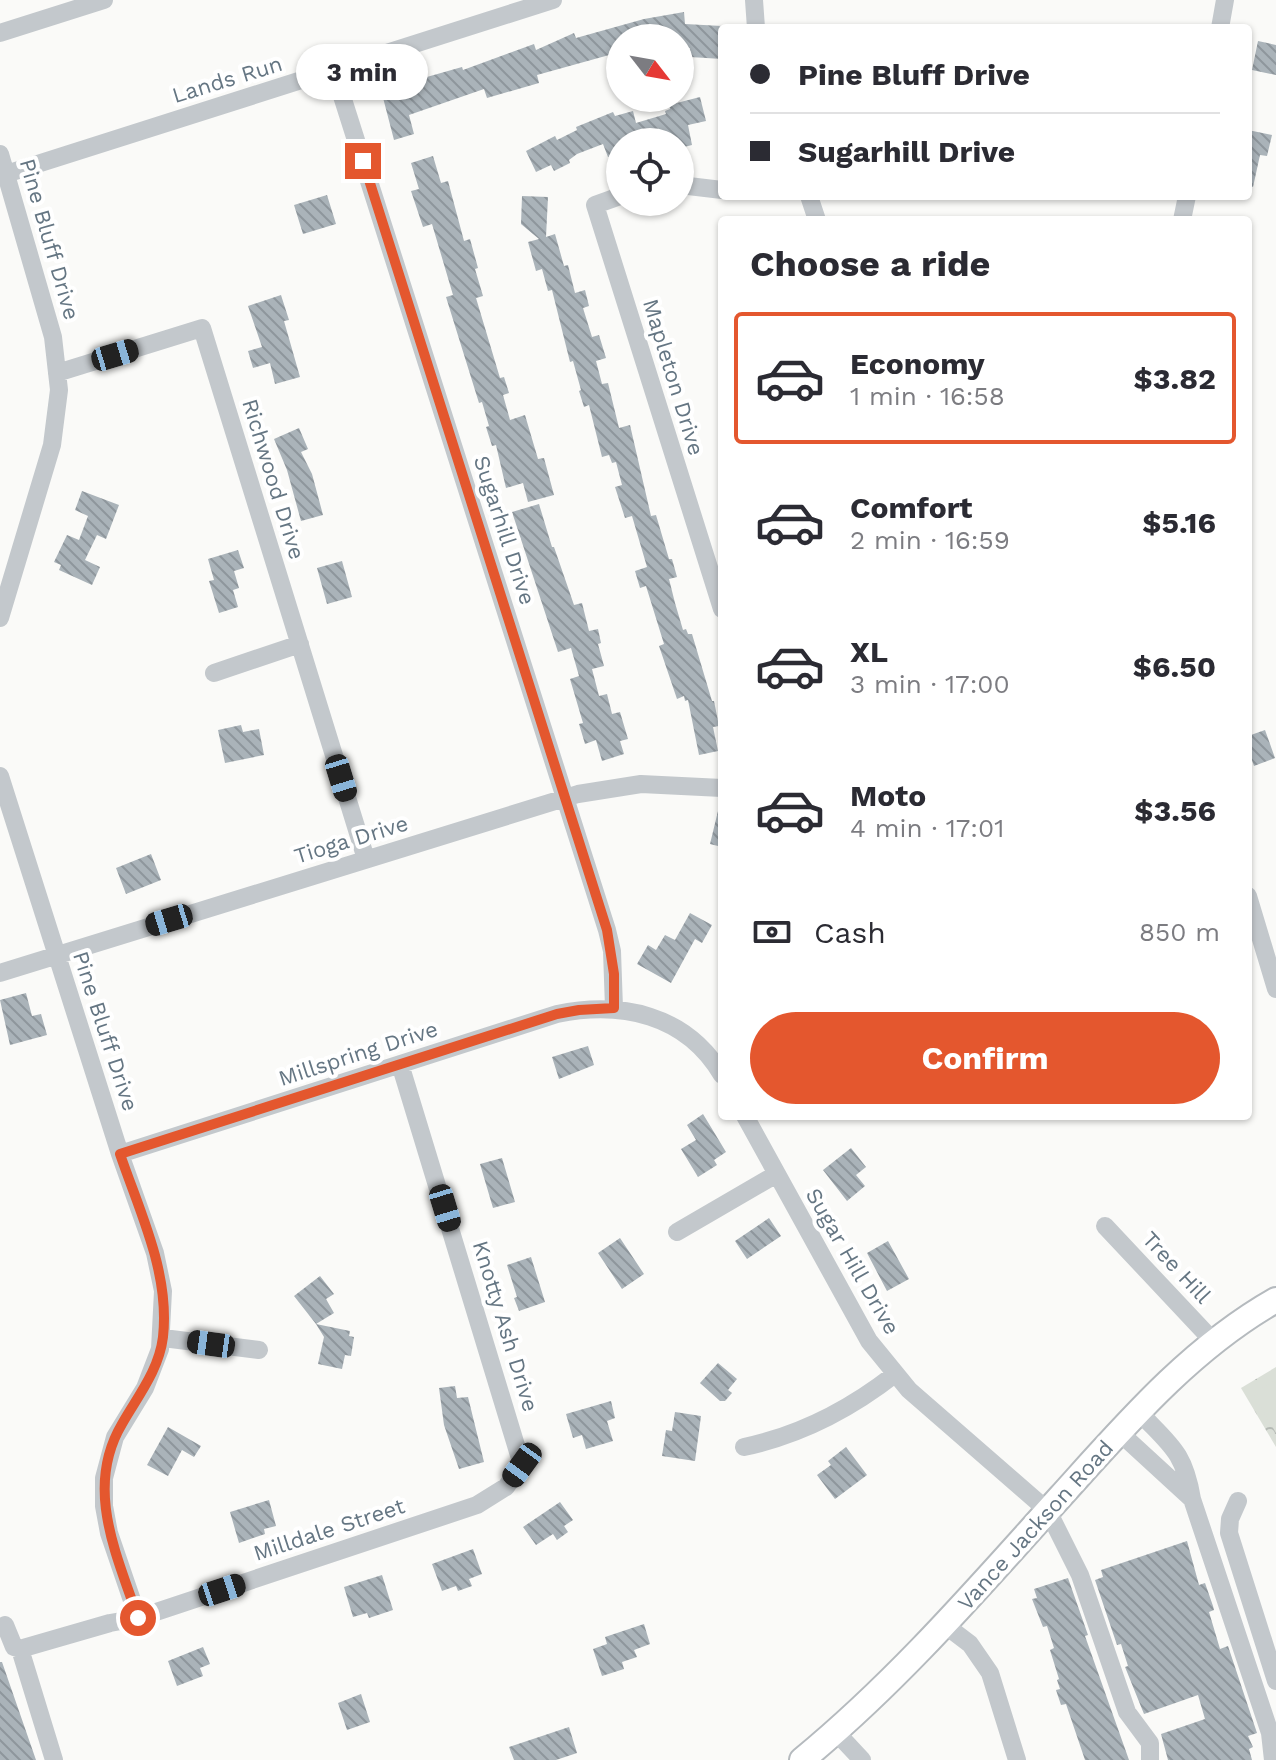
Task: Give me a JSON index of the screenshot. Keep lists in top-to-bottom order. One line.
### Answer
{"streets":{"main road":["Vance Jackson Road"],"street":["Lands Run","Pine Bluff Drive","Mapleton Drive","Richwood Drive","Sugarhill Drive","Tioga Drive","Millspring Drive","Sugar Hill Drive","Tree Hill","Knotty Ash Drive","Milldale Street"]},"crossings":[["Lands Run","Pine Bluff Drive"],["Lands Run","Sugarhill Drive"],["Pine Bluff Drive","Richwood Drive"],["Pine Bluff Drive","Tioga Drive"],["Pine Bluff Drive","Millspring Drive"],["Pine Bluff Drive","Milldale Street"],["Richwood Drive","Tioga Drive"],["Sugarhill Drive","Tioga Drive"],["Sugarhill Drive","Millspring Drive"],["Millspring Drive","Knotty Ash Drive"],["Sugar Hill Drive","Vance Jackson Road"],["Tree Hill","Vance Jackson Road"],["Knotty Ash Drive","Milldale Street"]],"north":"bottom right","page":{"banner":["Pine Bluff Drive","Sugarhill Drive"],"bubble":"3 min","heading":"Choose a ride","list":[{"name":"Economy","note":"1 min · 16:58","value":"$3.82"},{"name":"Comfort","note":"2 min · 16:59","value":"$5.16"},{"name":"XL","note":"3 min · 17:00","value":"$6.50"},{"name":"Moto","note":"4 min · 17:01","value":"$3.56"}],"pay":["Cash","850 m"],"buttons":"Confirm"}}
